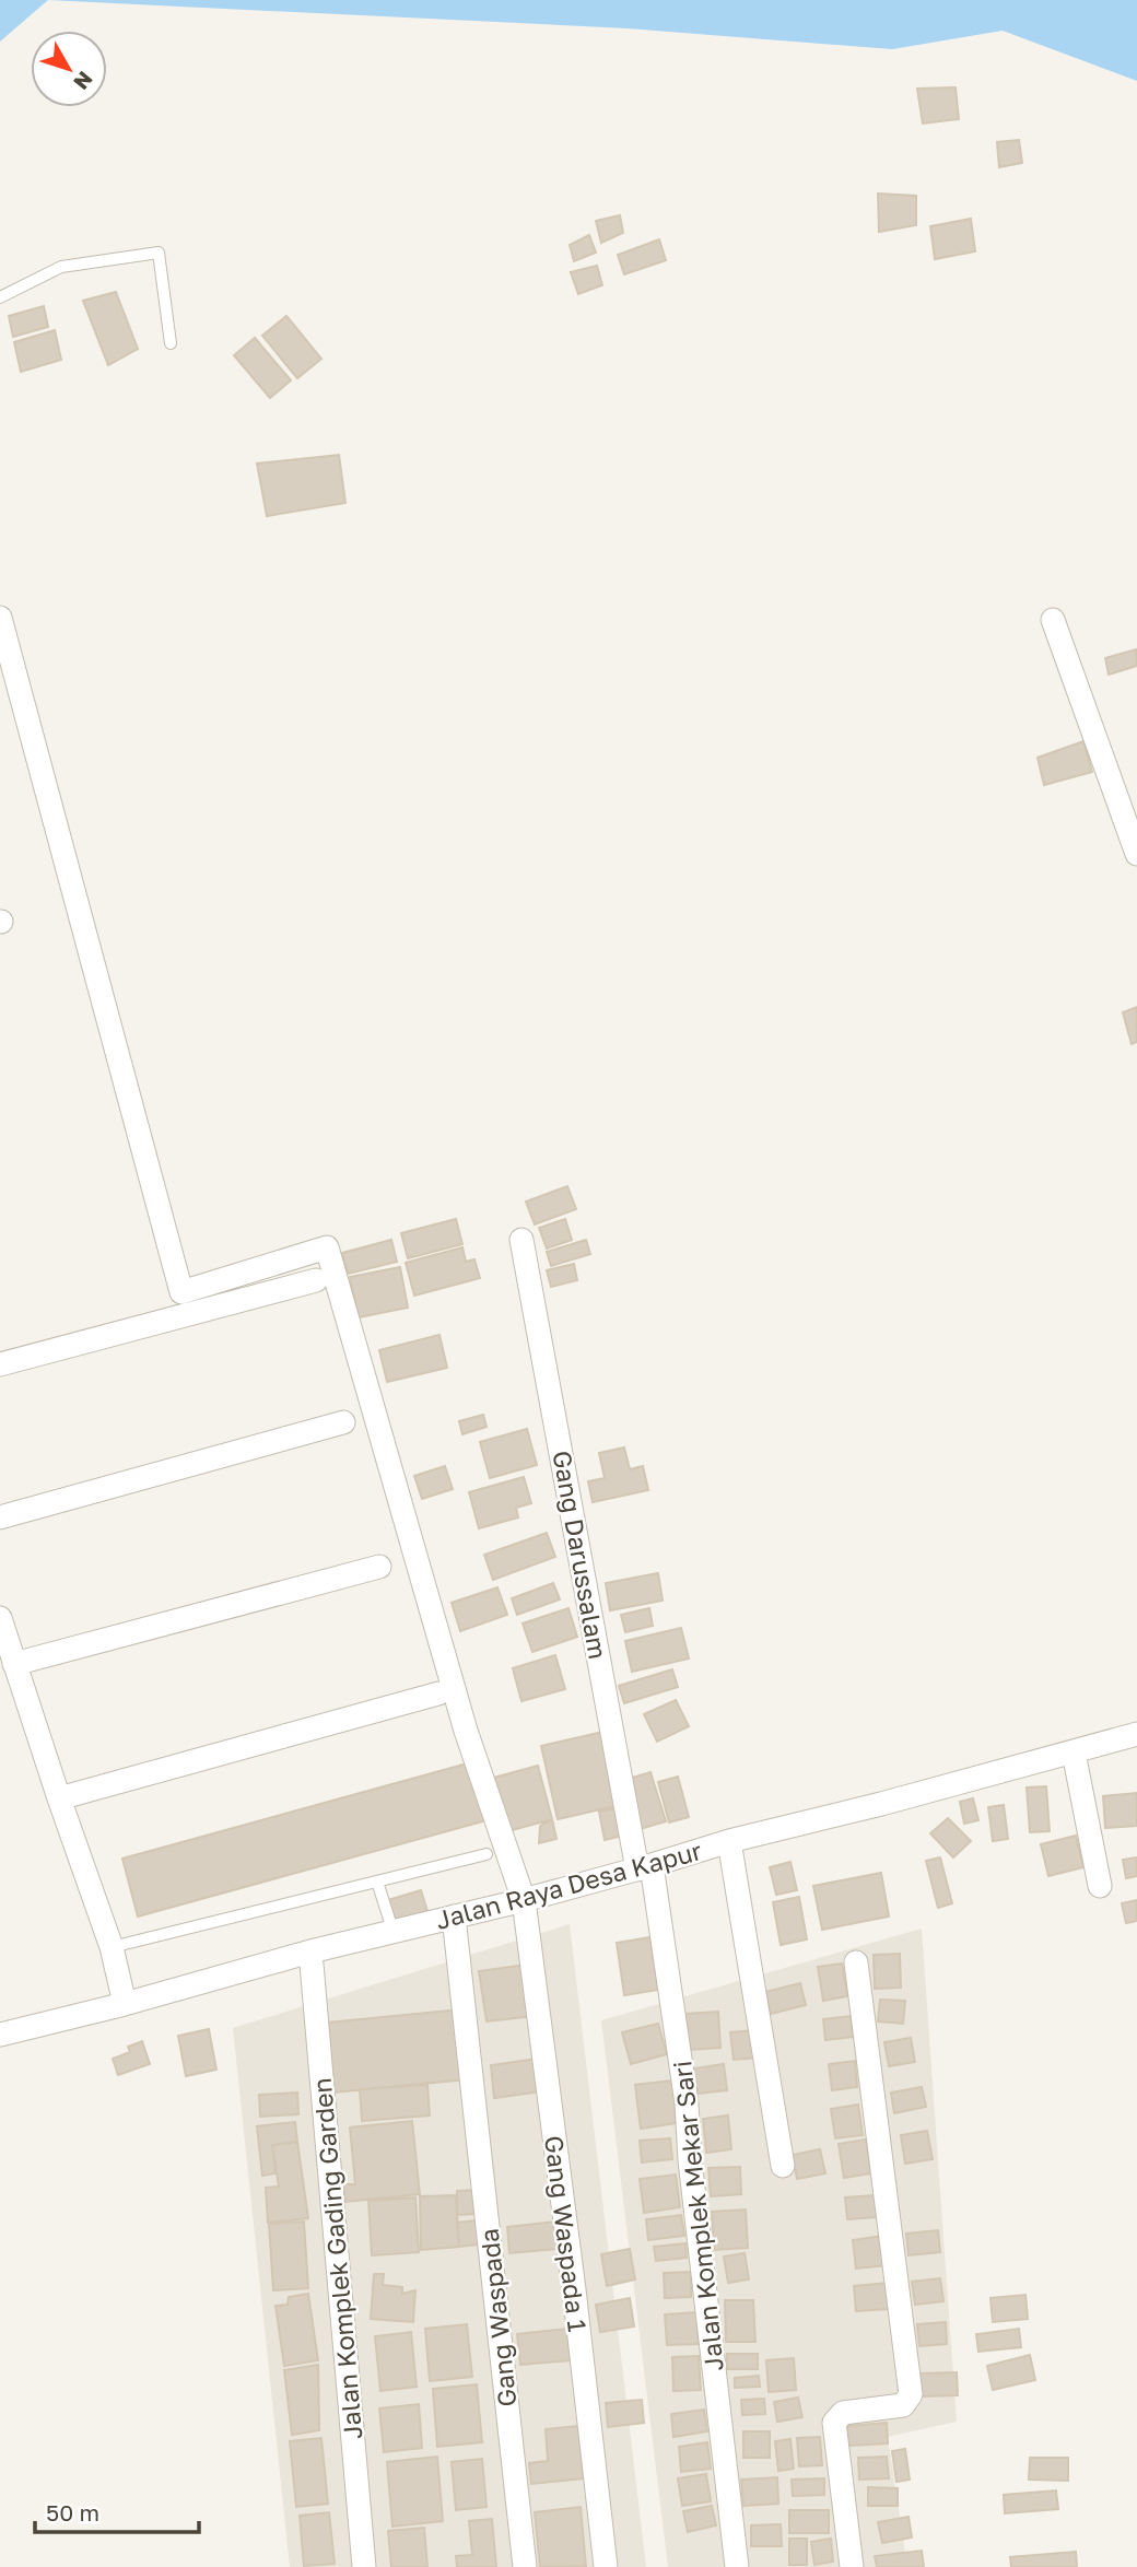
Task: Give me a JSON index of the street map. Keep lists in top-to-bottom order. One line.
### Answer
{"streets":{"street":["Gang Darussalam","Jalan Raya Desa Kapur","Jalan Komplek Mekar Sari","Gang Waspada 1","Jalan Komplek Gading Garden","Gang Waspada"]},"crossings":[["Gang Darussalam","Jalan Raya Desa Kapur"],["Gang Darussalam","Jalan Komplek Mekar Sari"],["Jalan Raya Desa Kapur","Jalan Komplek Mekar Sari"],["Jalan Raya Desa Kapur","Gang Waspada 1"],["Jalan Raya Desa Kapur","Jalan Komplek Gading Garden"],["Jalan Raya Desa Kapur","Gang Waspada"]],"scale_bar":"50 m","north":"bottom right"}
